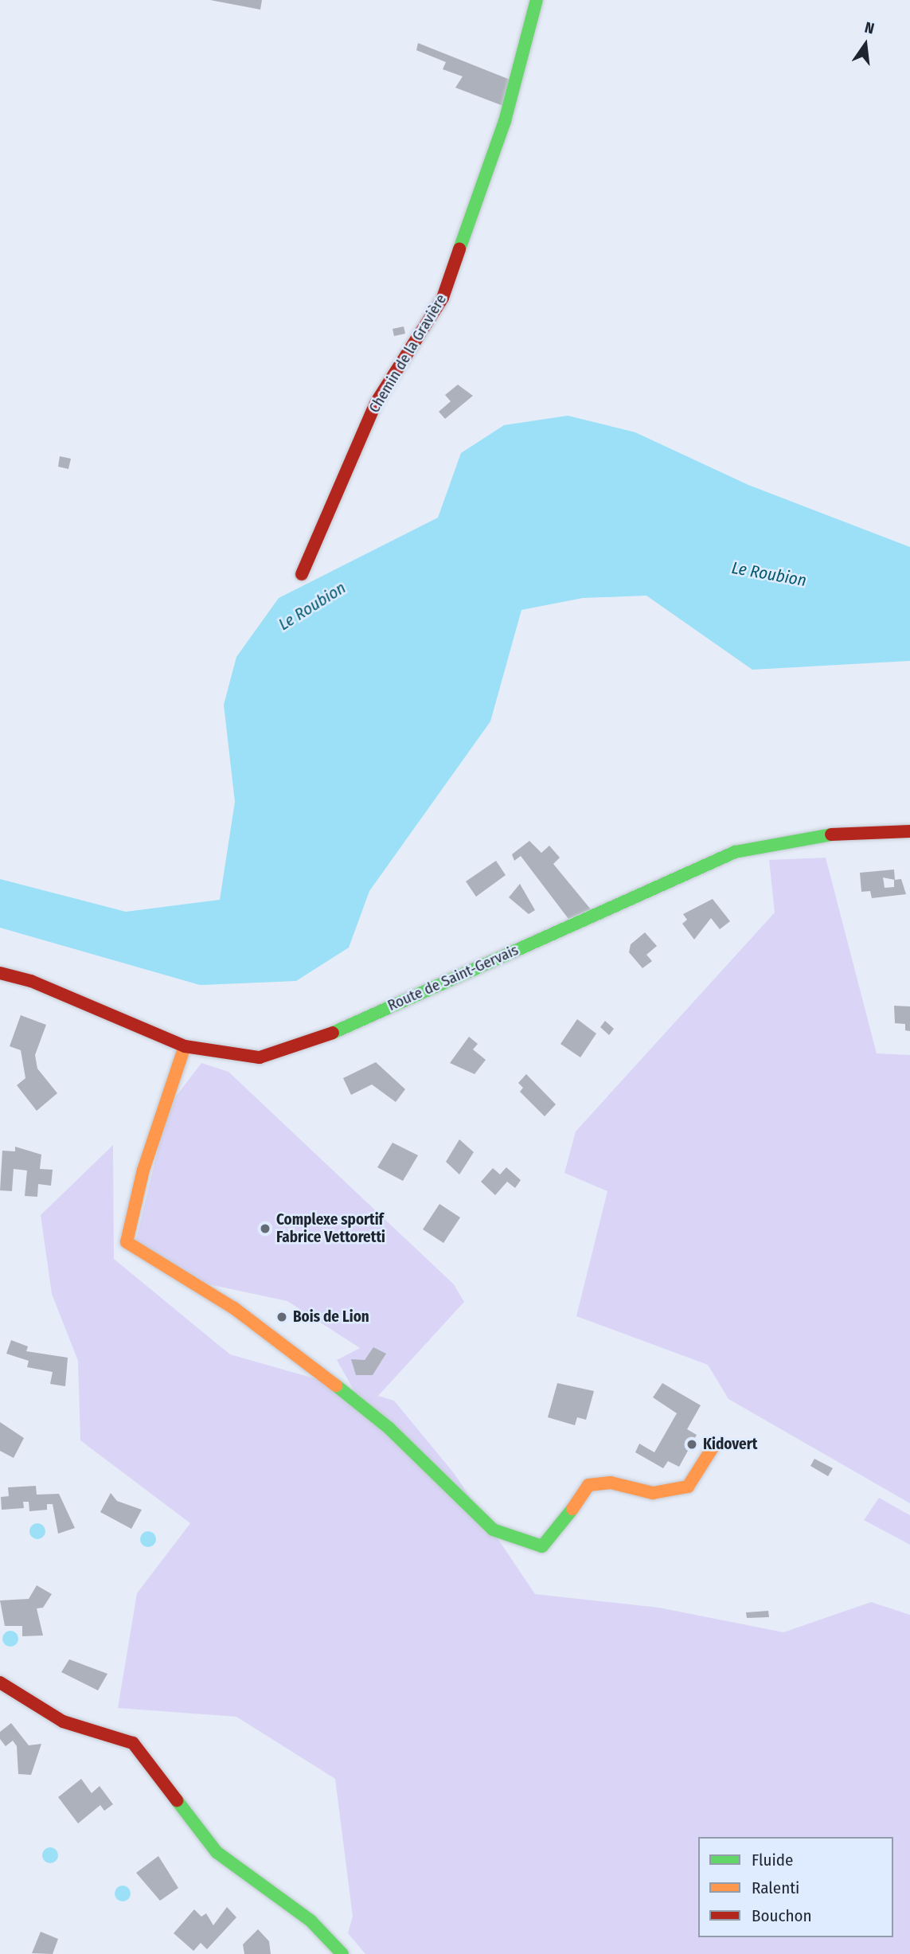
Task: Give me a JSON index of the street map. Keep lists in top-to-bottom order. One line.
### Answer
{"streets":{"street":["Chemin de la Gravière","Route de Saint-Gervais"]},"water":["Le Roubion"],"places":["Complexe sportif Fabrice Vettoretti","Bois de Lion","Kidovert"],"legend":["Fluide","Ralenti","Bouchon"],"north":"top"}
